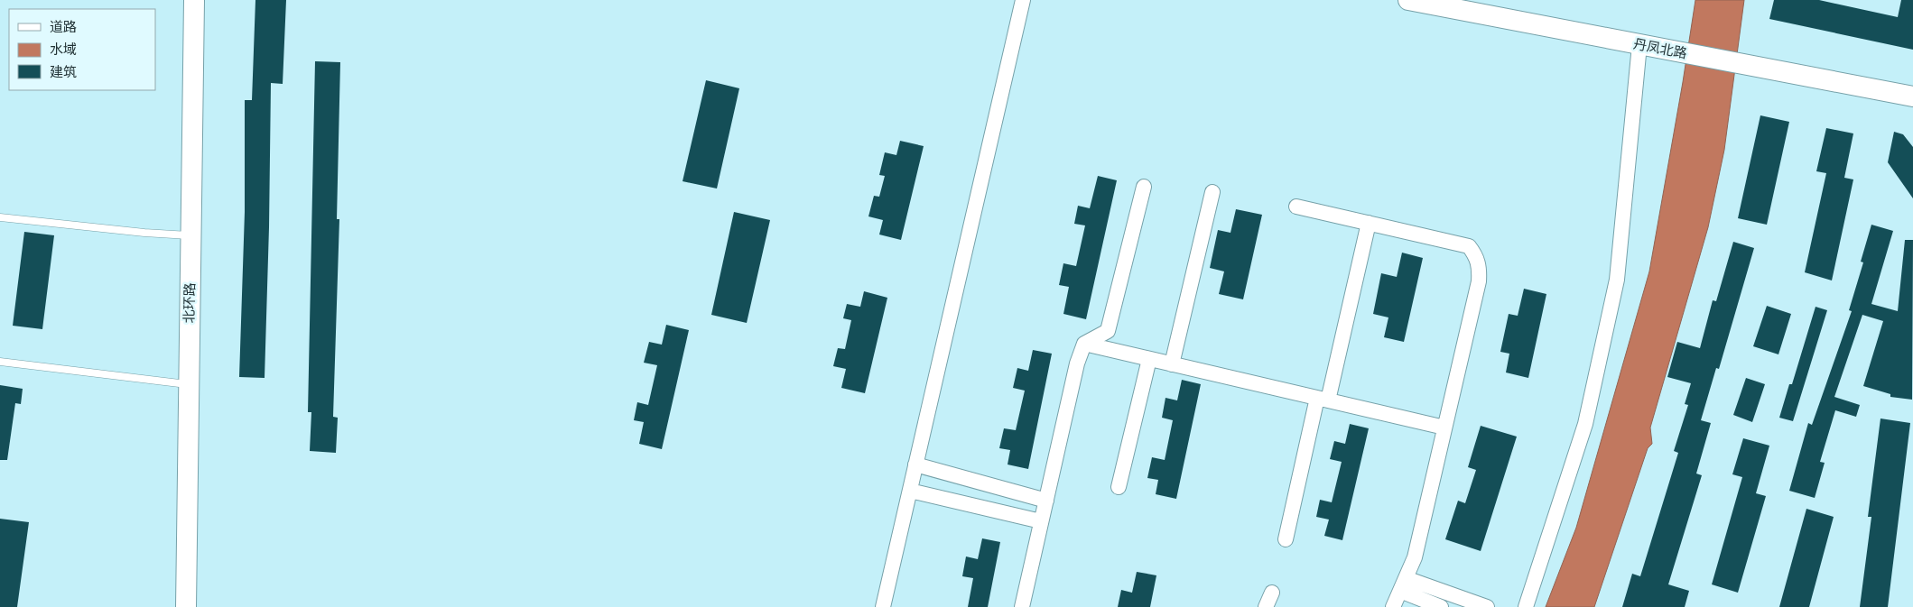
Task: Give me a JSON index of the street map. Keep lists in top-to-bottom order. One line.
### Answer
{"streets":{"main road":["丹凤北路","北环路"]},"legend":["道路","水域","建筑"]}
